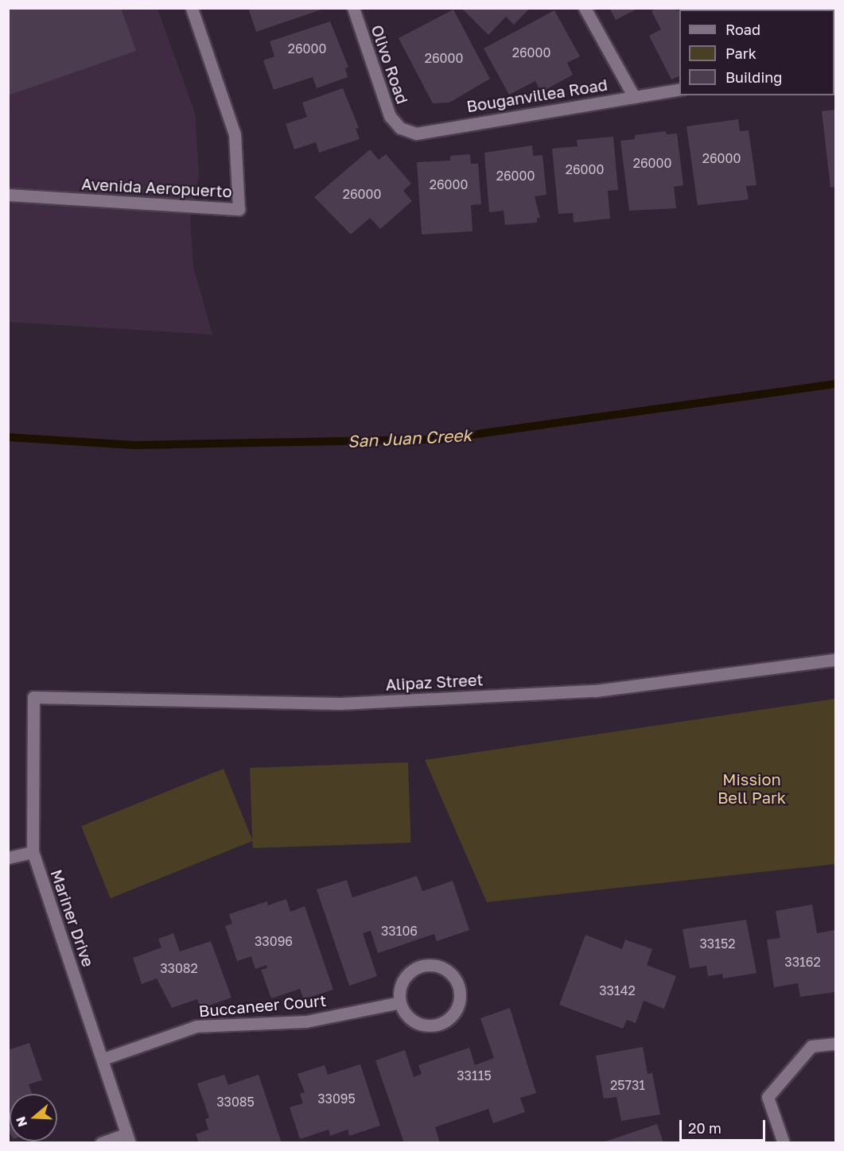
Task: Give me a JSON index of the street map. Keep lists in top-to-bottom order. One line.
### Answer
{"streets":{"street":["Olivo Road","Bouganvillea Road","Avenida Aeropuerto","Alipaz Street","Mariner Drive","Buccaneer Court"]},"crossings":[["Olivo Road","Bouganvillea Road"],["Alipaz Street","Mariner Drive"],["Mariner Drive","Buccaneer Court"]],"water":["San Juan Creek"],"parks":["Mission Bell Park"],"house_numbers":["26000","26000","26000","26000","26000","26000","26000","26000","26000","33106","33096","33152","33162","33082","33142","33115","25731","33095","33085"],"legend":["Road","Park","Building"],"scale_bar":"20 m","north":"left"}
